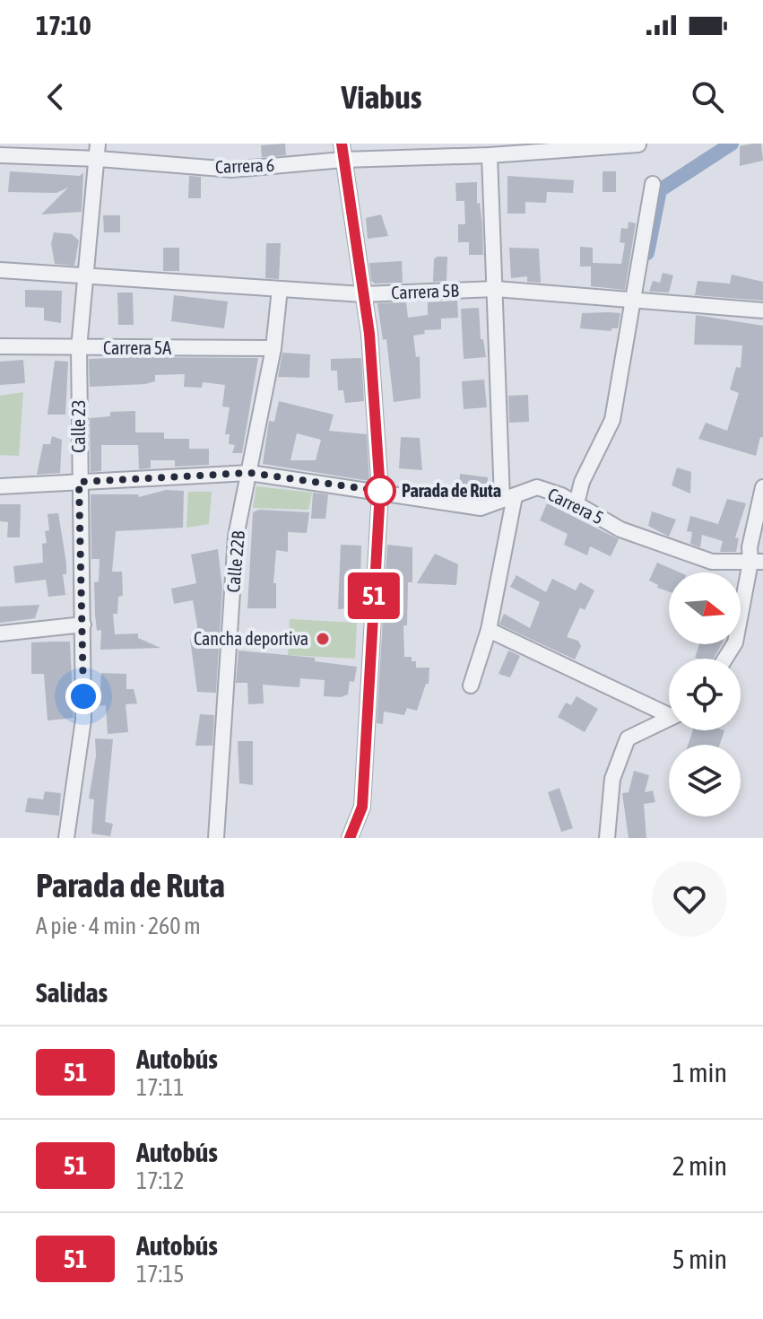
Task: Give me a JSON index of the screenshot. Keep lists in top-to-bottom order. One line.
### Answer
{"streets":{"street":["Carrera 6","Carrera 5B","Carrera 5A","Calle 23","Carrera 5","Calle 22B"]},"crossings":[["Carrera 6","Calle 23"],["Carrera 5B","Calle 23"],["Carrera 5B","Calle 22B"],["Carrera 5A","Calle 23"],["Carrera 5A","Calle 22B"],["Calle 23","Carrera 5"],["Carrera 5","Calle 22B"]],"places":["Parada de Ruta","Cancha deportiva"],"lines":["bus line 51"],"north":"right","page":{"status":"17:10","header":"Viabus","on_map":"51","heading":[["Parada de Ruta","A pie · 4 min · 260 m"],"Salidas"],"list":[{"mark":"51","name":"Autobús","note":"17:11","value":"1 min"},{"mark":"51","name":"Autobús","note":"17:12","value":"2 min"},{"mark":"51","name":"Autobús","note":"17:15","value":"5 min"}]}}
